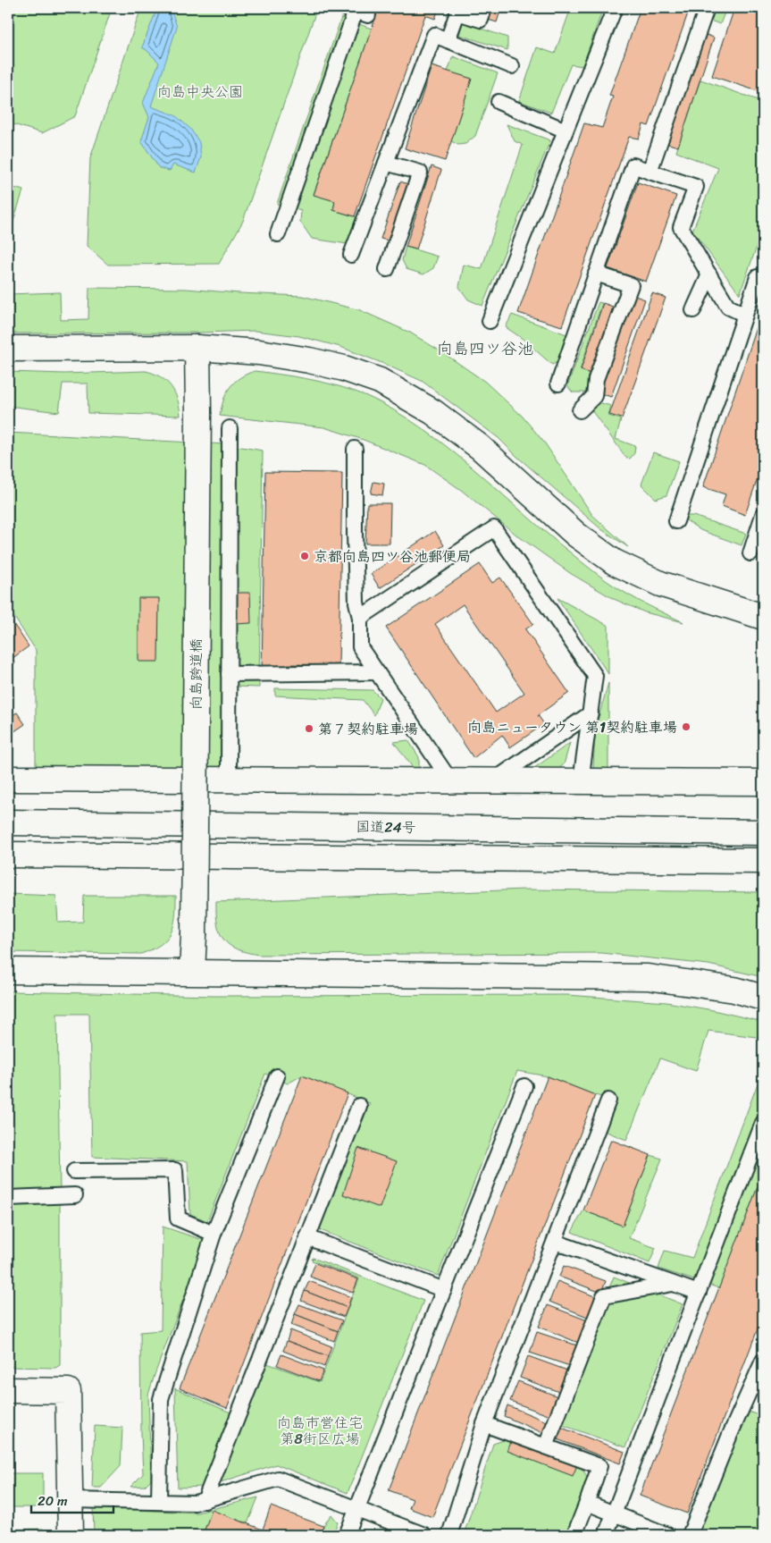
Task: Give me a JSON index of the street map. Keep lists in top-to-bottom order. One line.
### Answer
{"streets":{"main road":["向島跨道橋","国道24号"]},"districts":["向島四ツ谷池"],"parks":["向島中央公園","向島市営住宅 第8街区広場"],"places":["京都向島四ツ谷池郵便局","向島ニュータウン 第1契約駐車場","第７契約駐車場"],"scale_bar":"20 m"}
